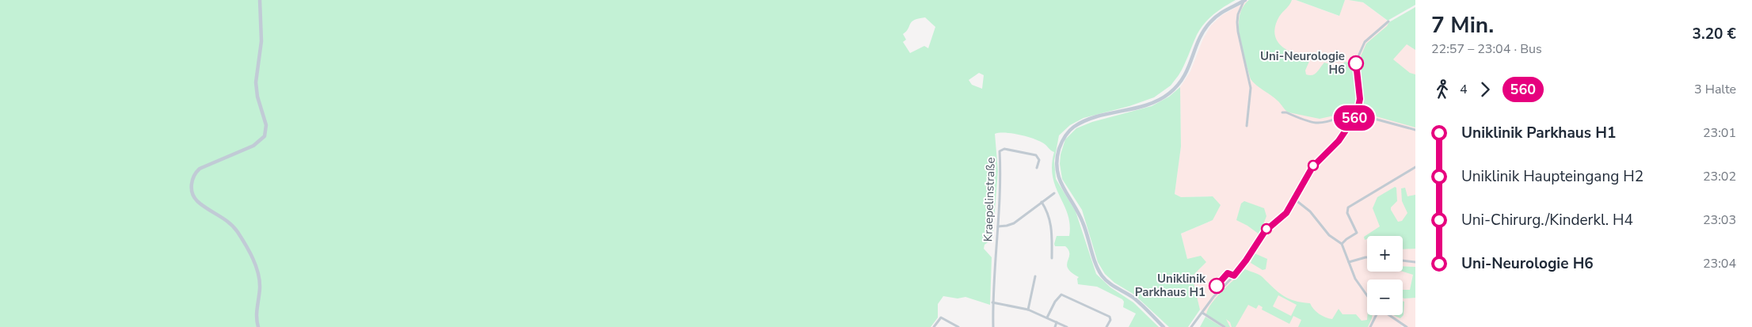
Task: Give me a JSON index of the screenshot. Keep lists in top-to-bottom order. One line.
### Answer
{"streets":{"street":["Kraepelinstraße"]},"places":["Uni-Neurologie H6","Uniklinik Parkhaus H1"],"lines":["bus line 560"],"page":{"on_map":"560","heading":["7 Min.","22:57 – 23:04 · Bus","3.20 €"],"legs":["4","560","3 Halte"],"list":[{"name":"Uniklinik Parkhaus H1","value":"23:01"},{"name":"Uniklinik Haupteingang H2","value":"23:02"},{"name":"Uni-Chirurg./Kinderkl. H4","value":"23:03"},{"name":"Uni-Neurologie H6","value":"23:04"}],"map_buttons":["+","−"]}}
